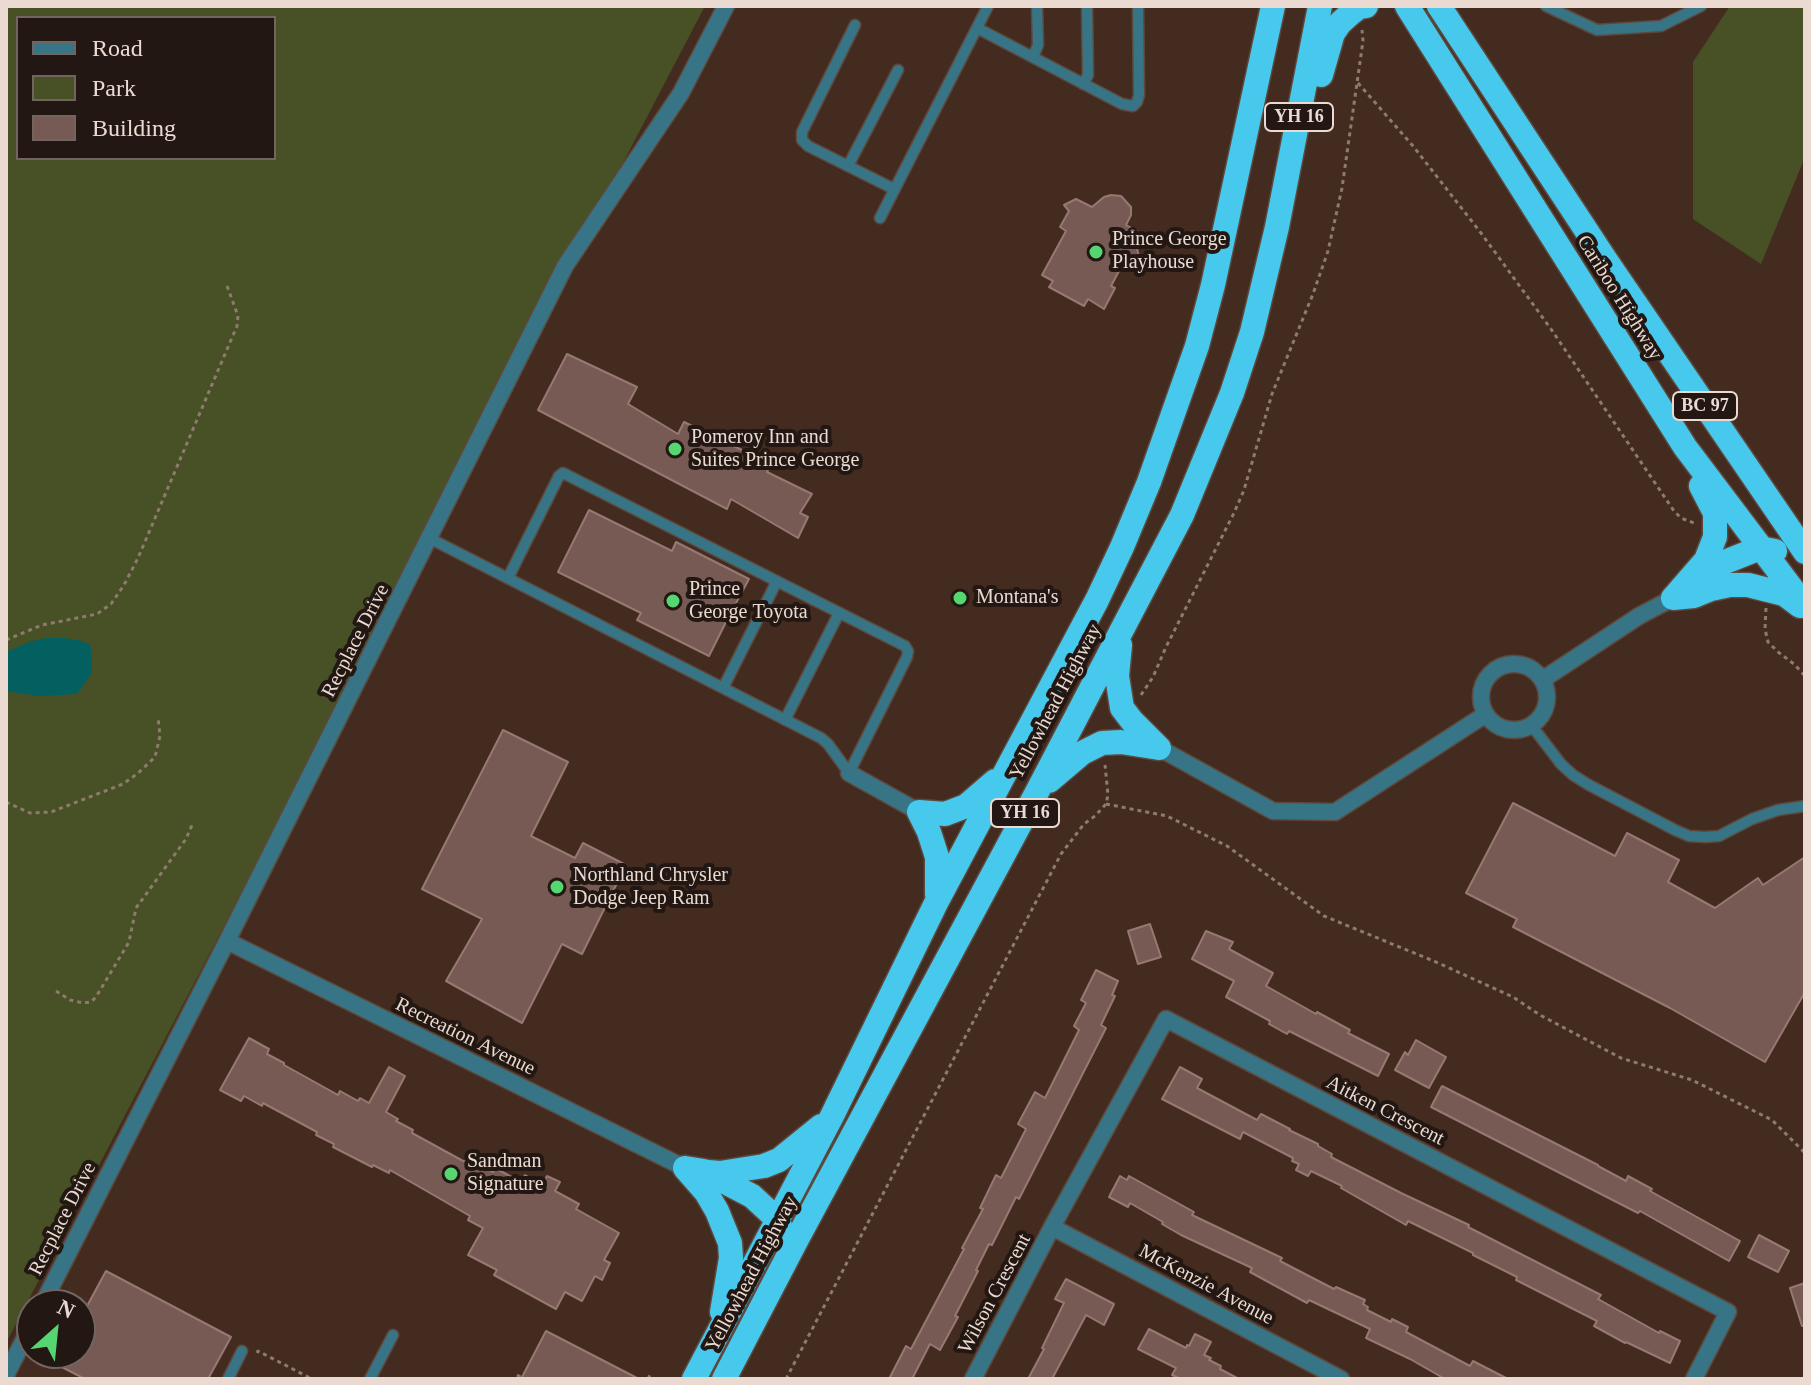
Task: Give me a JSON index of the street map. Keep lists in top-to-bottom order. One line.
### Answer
{"streets":{"highway":["YH 16","Cariboo Highway","BC 97","Yellowhead Highway"],"street":["Recplace Drive","Recreation Avenue","Aitken Crescent","McKenzie Avenue","Wilson Crescent"]},"crossings":[["Recplace Drive","Recreation Avenue"],["Aitken Crescent","McKenzie Avenue"],["Aitken Crescent","Wilson Crescent"],["McKenzie Avenue","Wilson Crescent"]],"places":["Prince George Playhouse","Pomeroy Inn and Suites Prince George","Montana's","Prince George Toyota","Northland Chrysler Dodge Jeep Ram","Sandman Signature"],"legend":["Road","Park","Building"],"north":"top right"}
